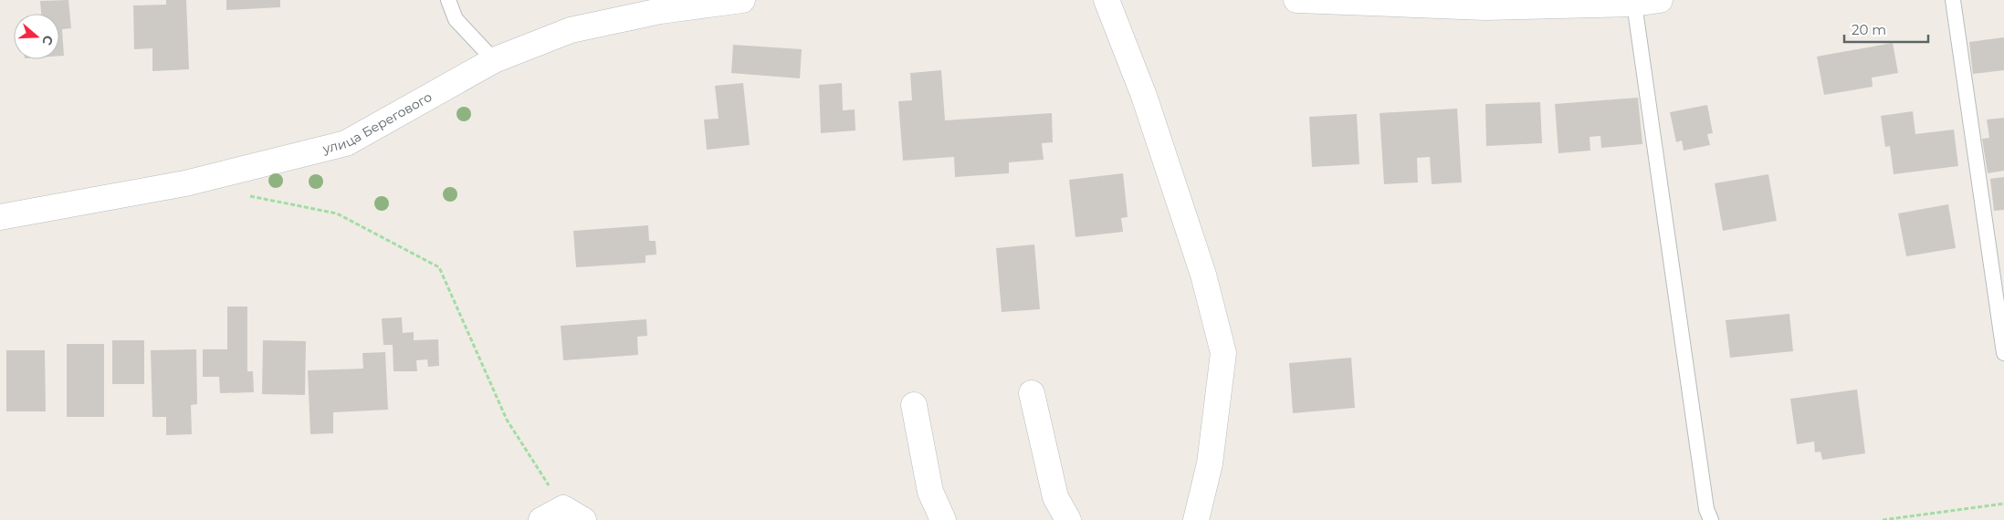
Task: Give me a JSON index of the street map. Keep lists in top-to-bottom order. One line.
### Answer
{"streets":{"street":["улица Берегового"]},"scale_bar":"20 m","north":"right"}
